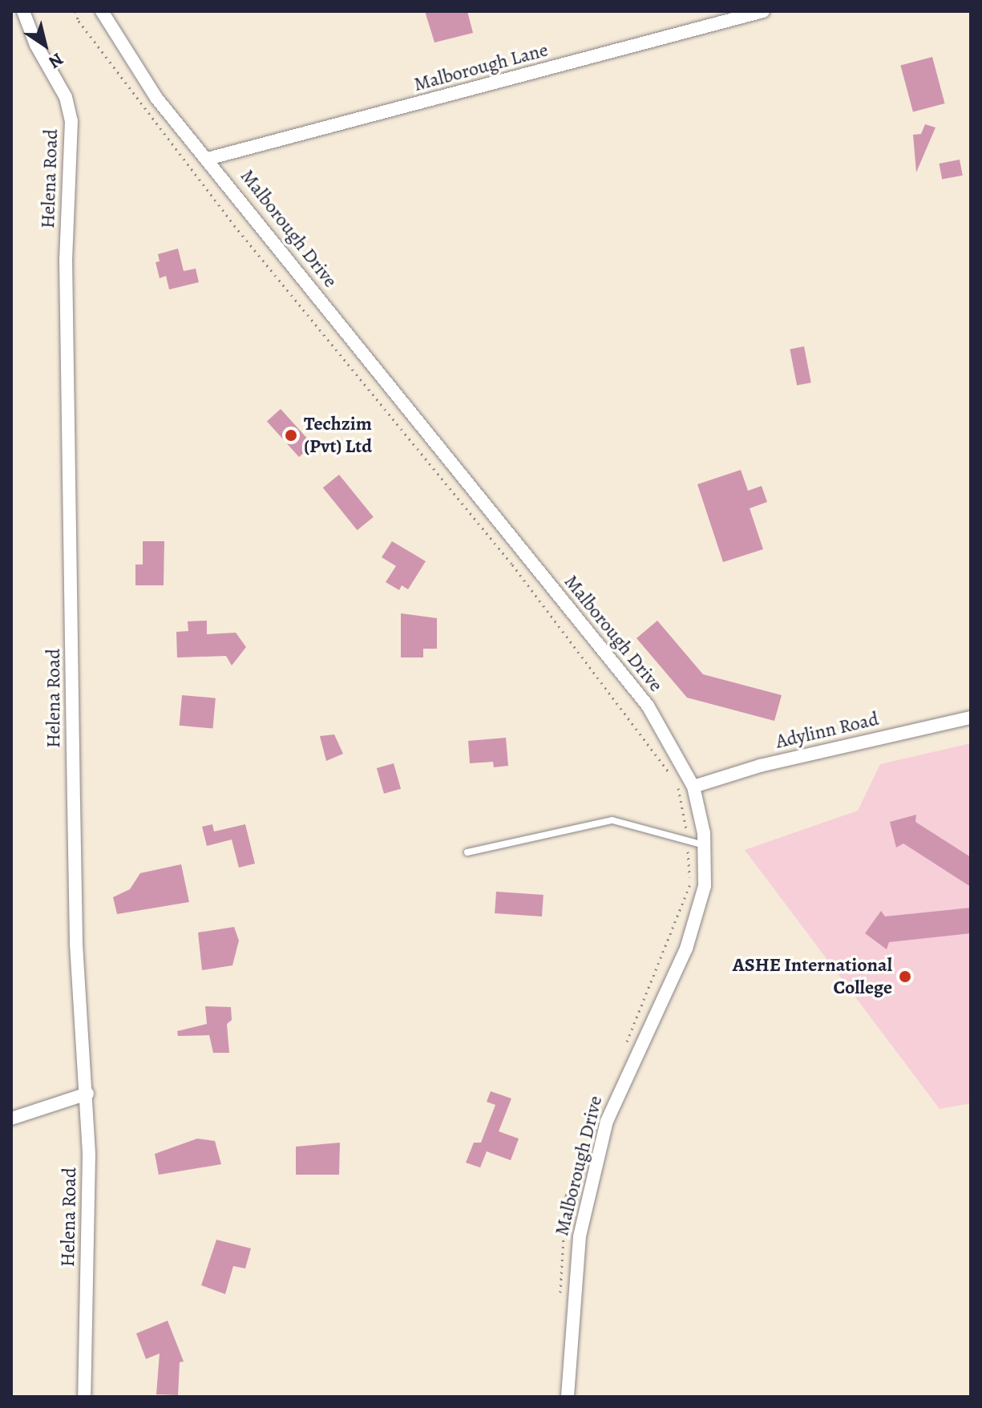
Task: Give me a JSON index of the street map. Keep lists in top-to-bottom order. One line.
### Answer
{"streets":{"street":["Malborough Lane","Helena Road","Malborough Drive","Adylinn Road"]},"crossings":[["Malborough Lane","Malborough Drive"],["Malborough Drive","Adylinn Road"]],"places":["Techzim (Pvt) Ltd","ASHE International College"],"north":"bottom right"}
